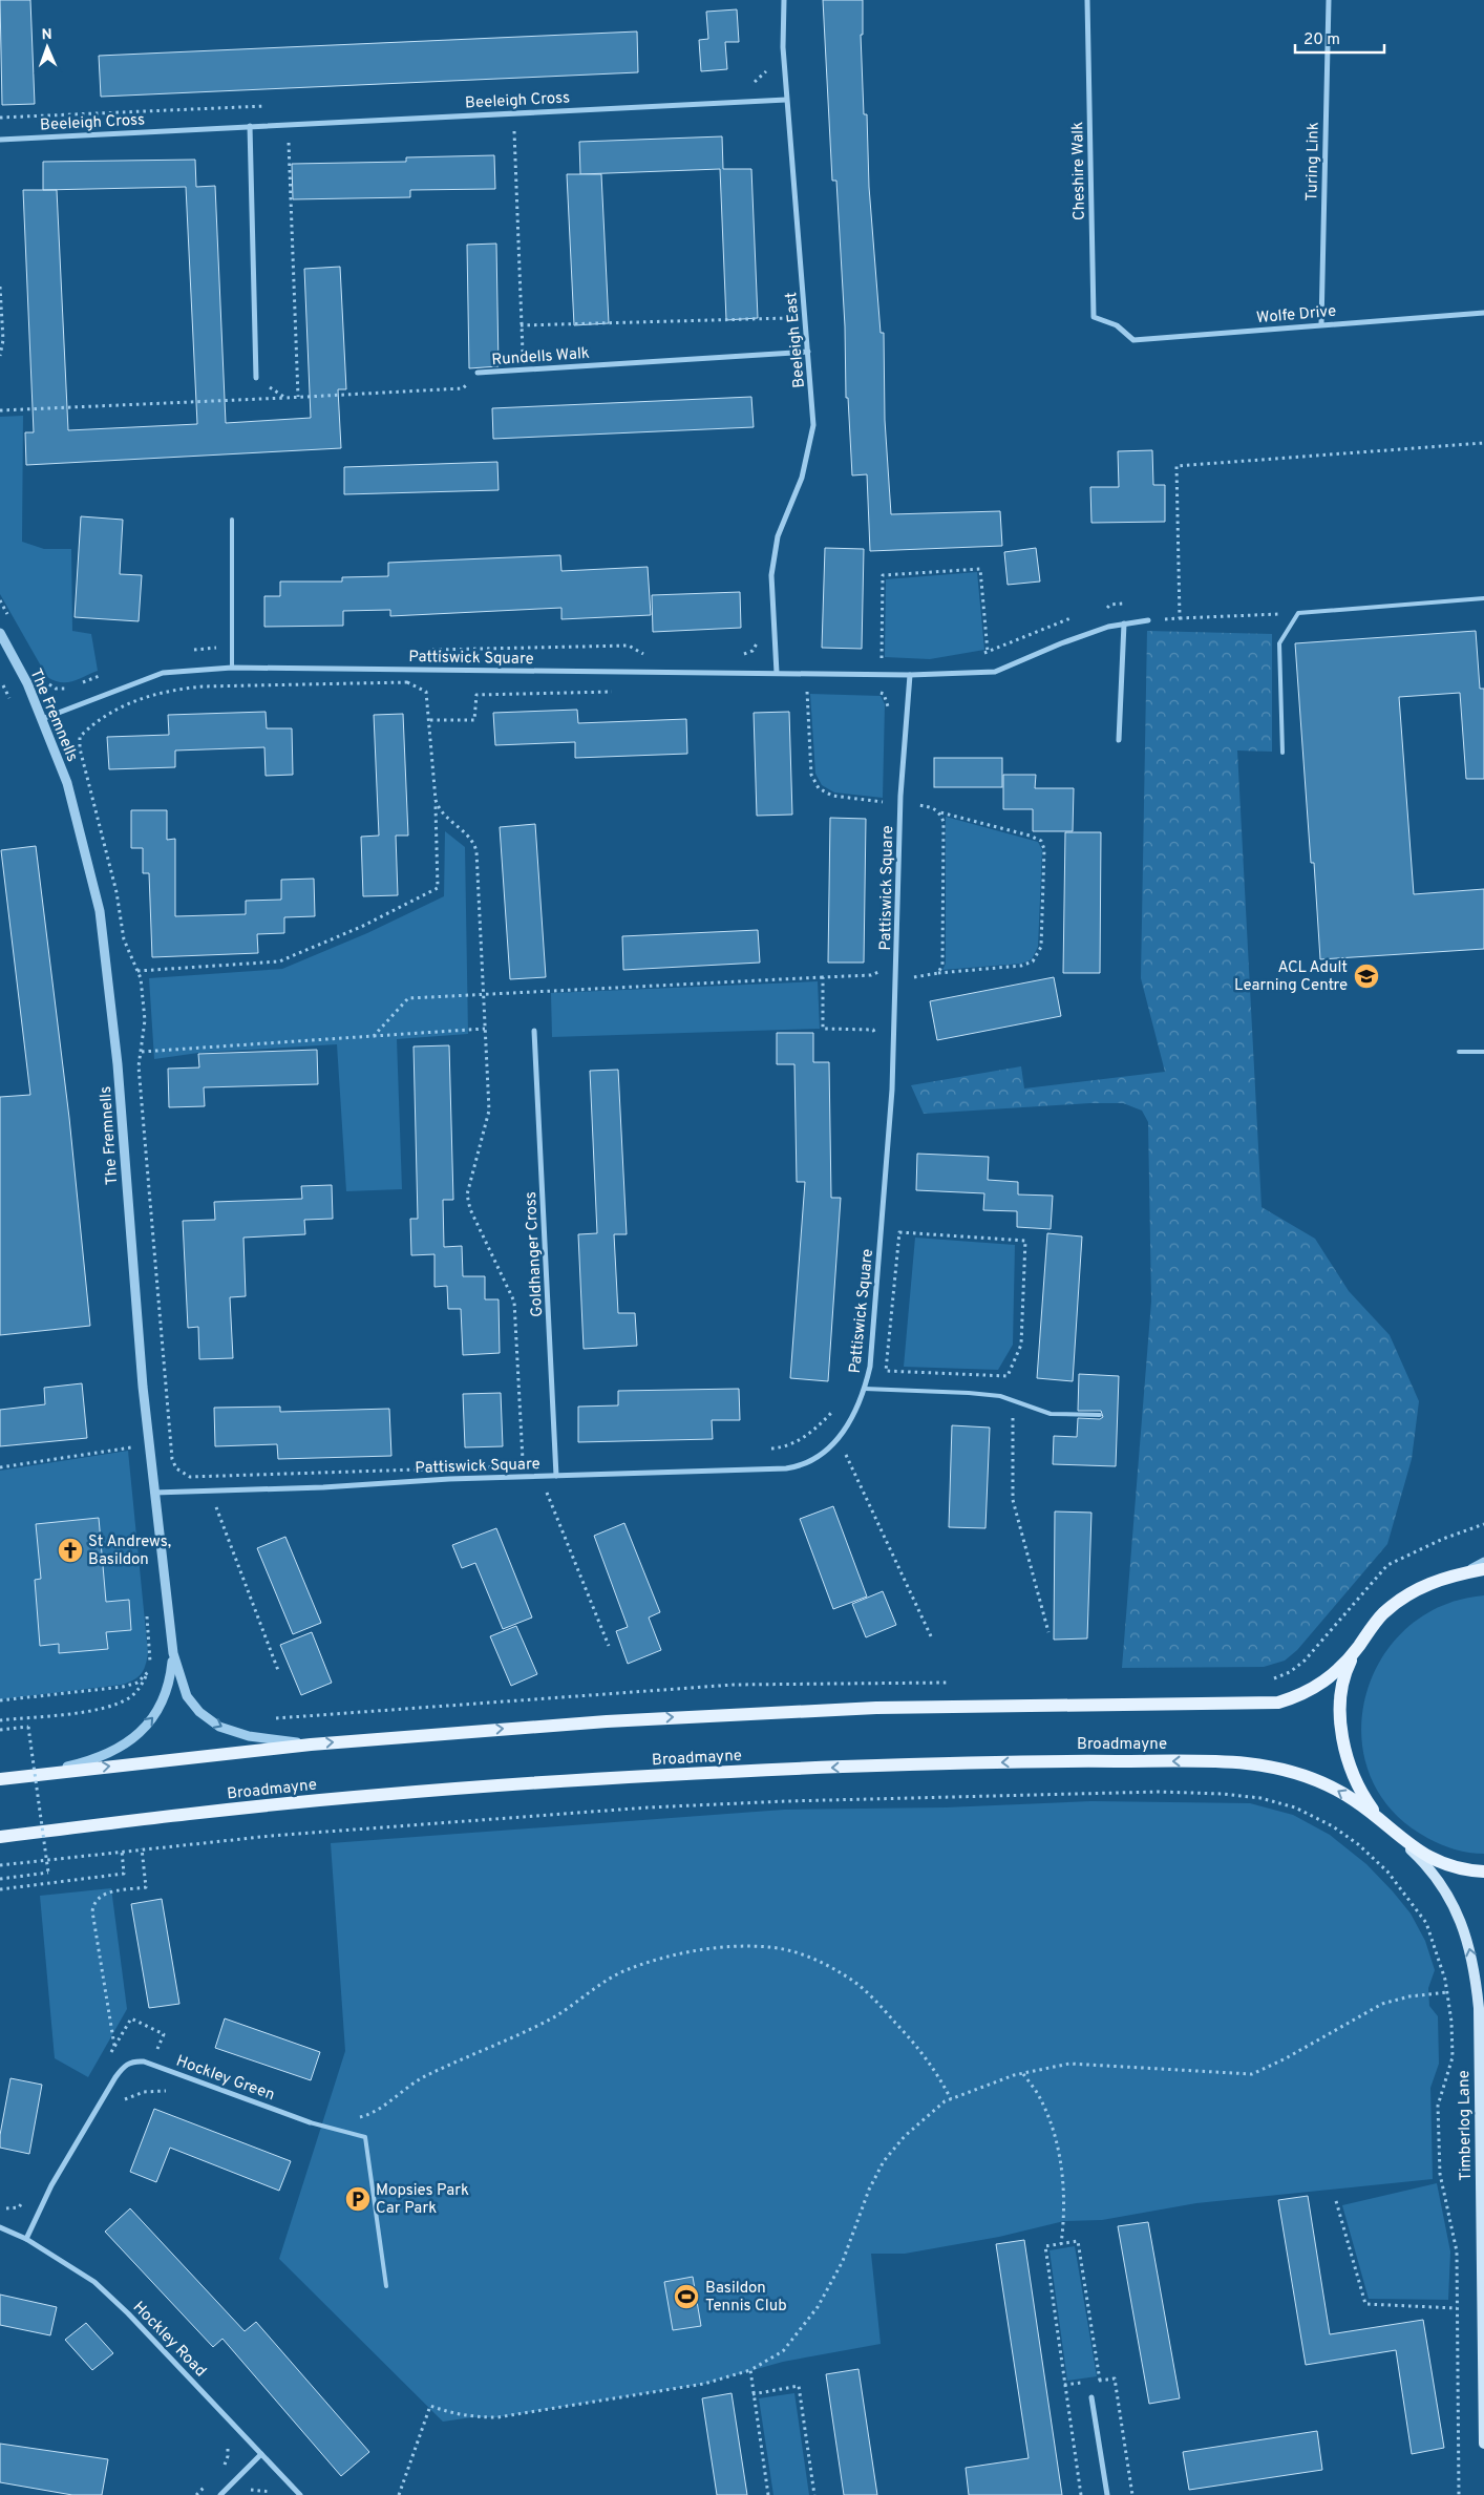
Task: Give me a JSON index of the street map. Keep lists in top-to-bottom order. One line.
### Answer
{"streets":{"main road":["Broadmayne","Timberlog Lane"],"street":["Beeleigh Cross","Turing Link","Cheshire Walk","Wolfe Drive","Beeleigh East","Rundells Walk","Pattiswick Square","The Fremnells","Goldhanger Cross","Hockley Green","Hockley Road"]},"crossings":[["Beeleigh Cross","Beeleigh East"],["Turing Link","Wolfe Drive"],["Cheshire Walk","Wolfe Drive"],["Beeleigh East","Rundells Walk"],["Beeleigh East","Pattiswick Square"],["Pattiswick Square","The Fremnells"],["Pattiswick Square","Goldhanger Cross"],["The Fremnells","Broadmayne"],["Broadmayne","Timberlog Lane"],["Hockley Green","Hockley Road"]],"one_way":["Timberlog Lane"],"places":{"school or university":["ACL Adult Learning Centre"],"church":["St Andrews, Basildon"],"parking":["Mopsies Park Car Park"],"sports":["Basildon Tennis Club"]},"scale_bar":"20 m","north":"top"}
